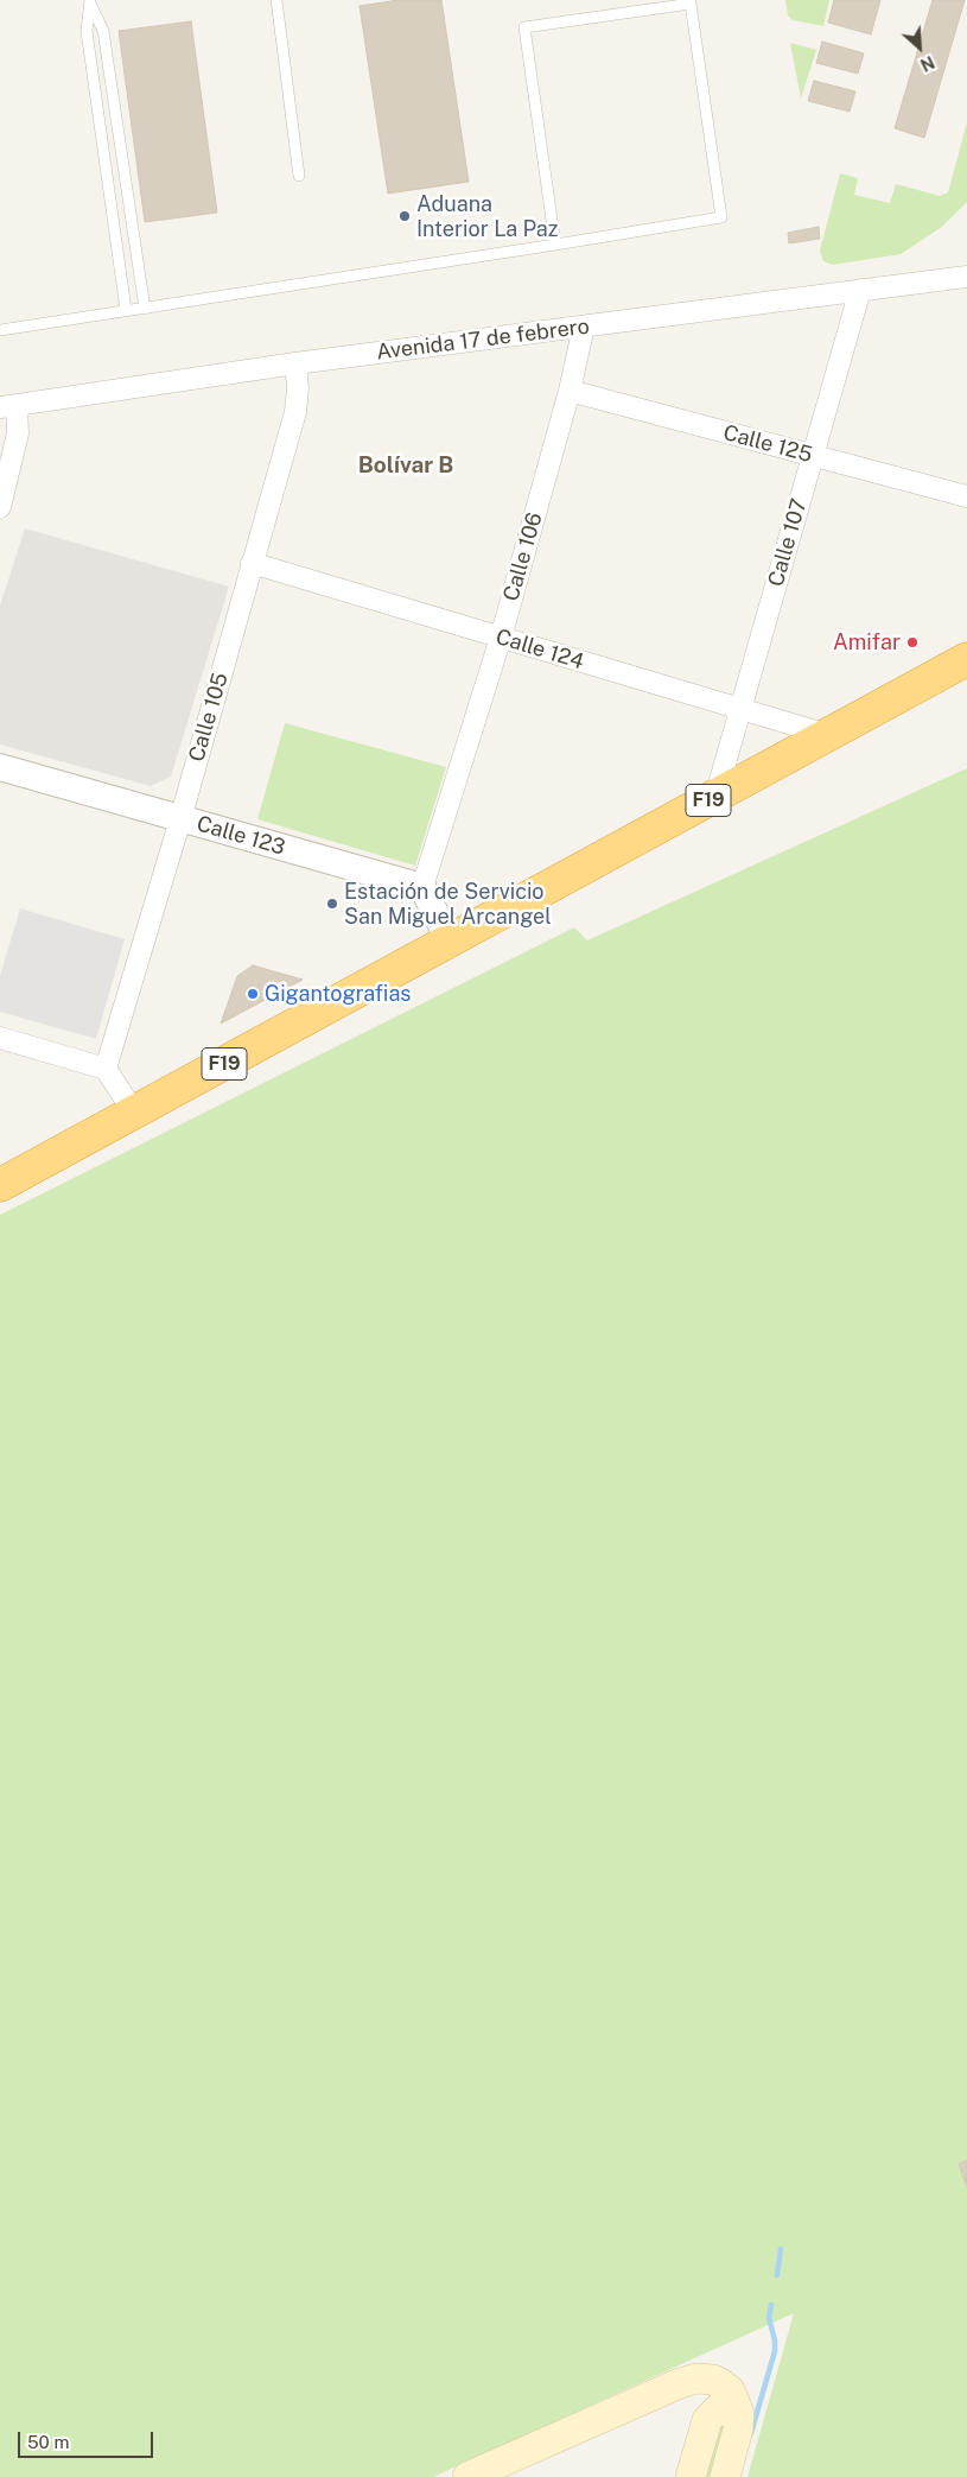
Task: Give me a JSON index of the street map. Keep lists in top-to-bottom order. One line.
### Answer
{"streets":{"highway":["F19"],"street":["Avenida 17 de febrero","Calle 125","Calle 107","Calle 106","Calle 124","Calle 105","Calle 123"]},"crossings":[["Avenida 17 de febrero","Calle 107"],["Avenida 17 de febrero","Calle 106"],["Avenida 17 de febrero","Calle 105"],["Calle 125","Calle 107"],["Calle 125","Calle 106"],["Calle 107","Calle 124"],["Calle 107","F19"],["Calle 106","Calle 124"],["Calle 106","Calle 123"],["Calle 124","Calle 105"],["Calle 124","F19"],["Calle 105","Calle 123"]],"districts":["Bolívar B"],"places":["Aduana Interior La Paz","Amifar","Estación de Servicio San Miguel Arcangel","Gigantografias"],"scale_bar":"50 m","north":"bottom right"}
